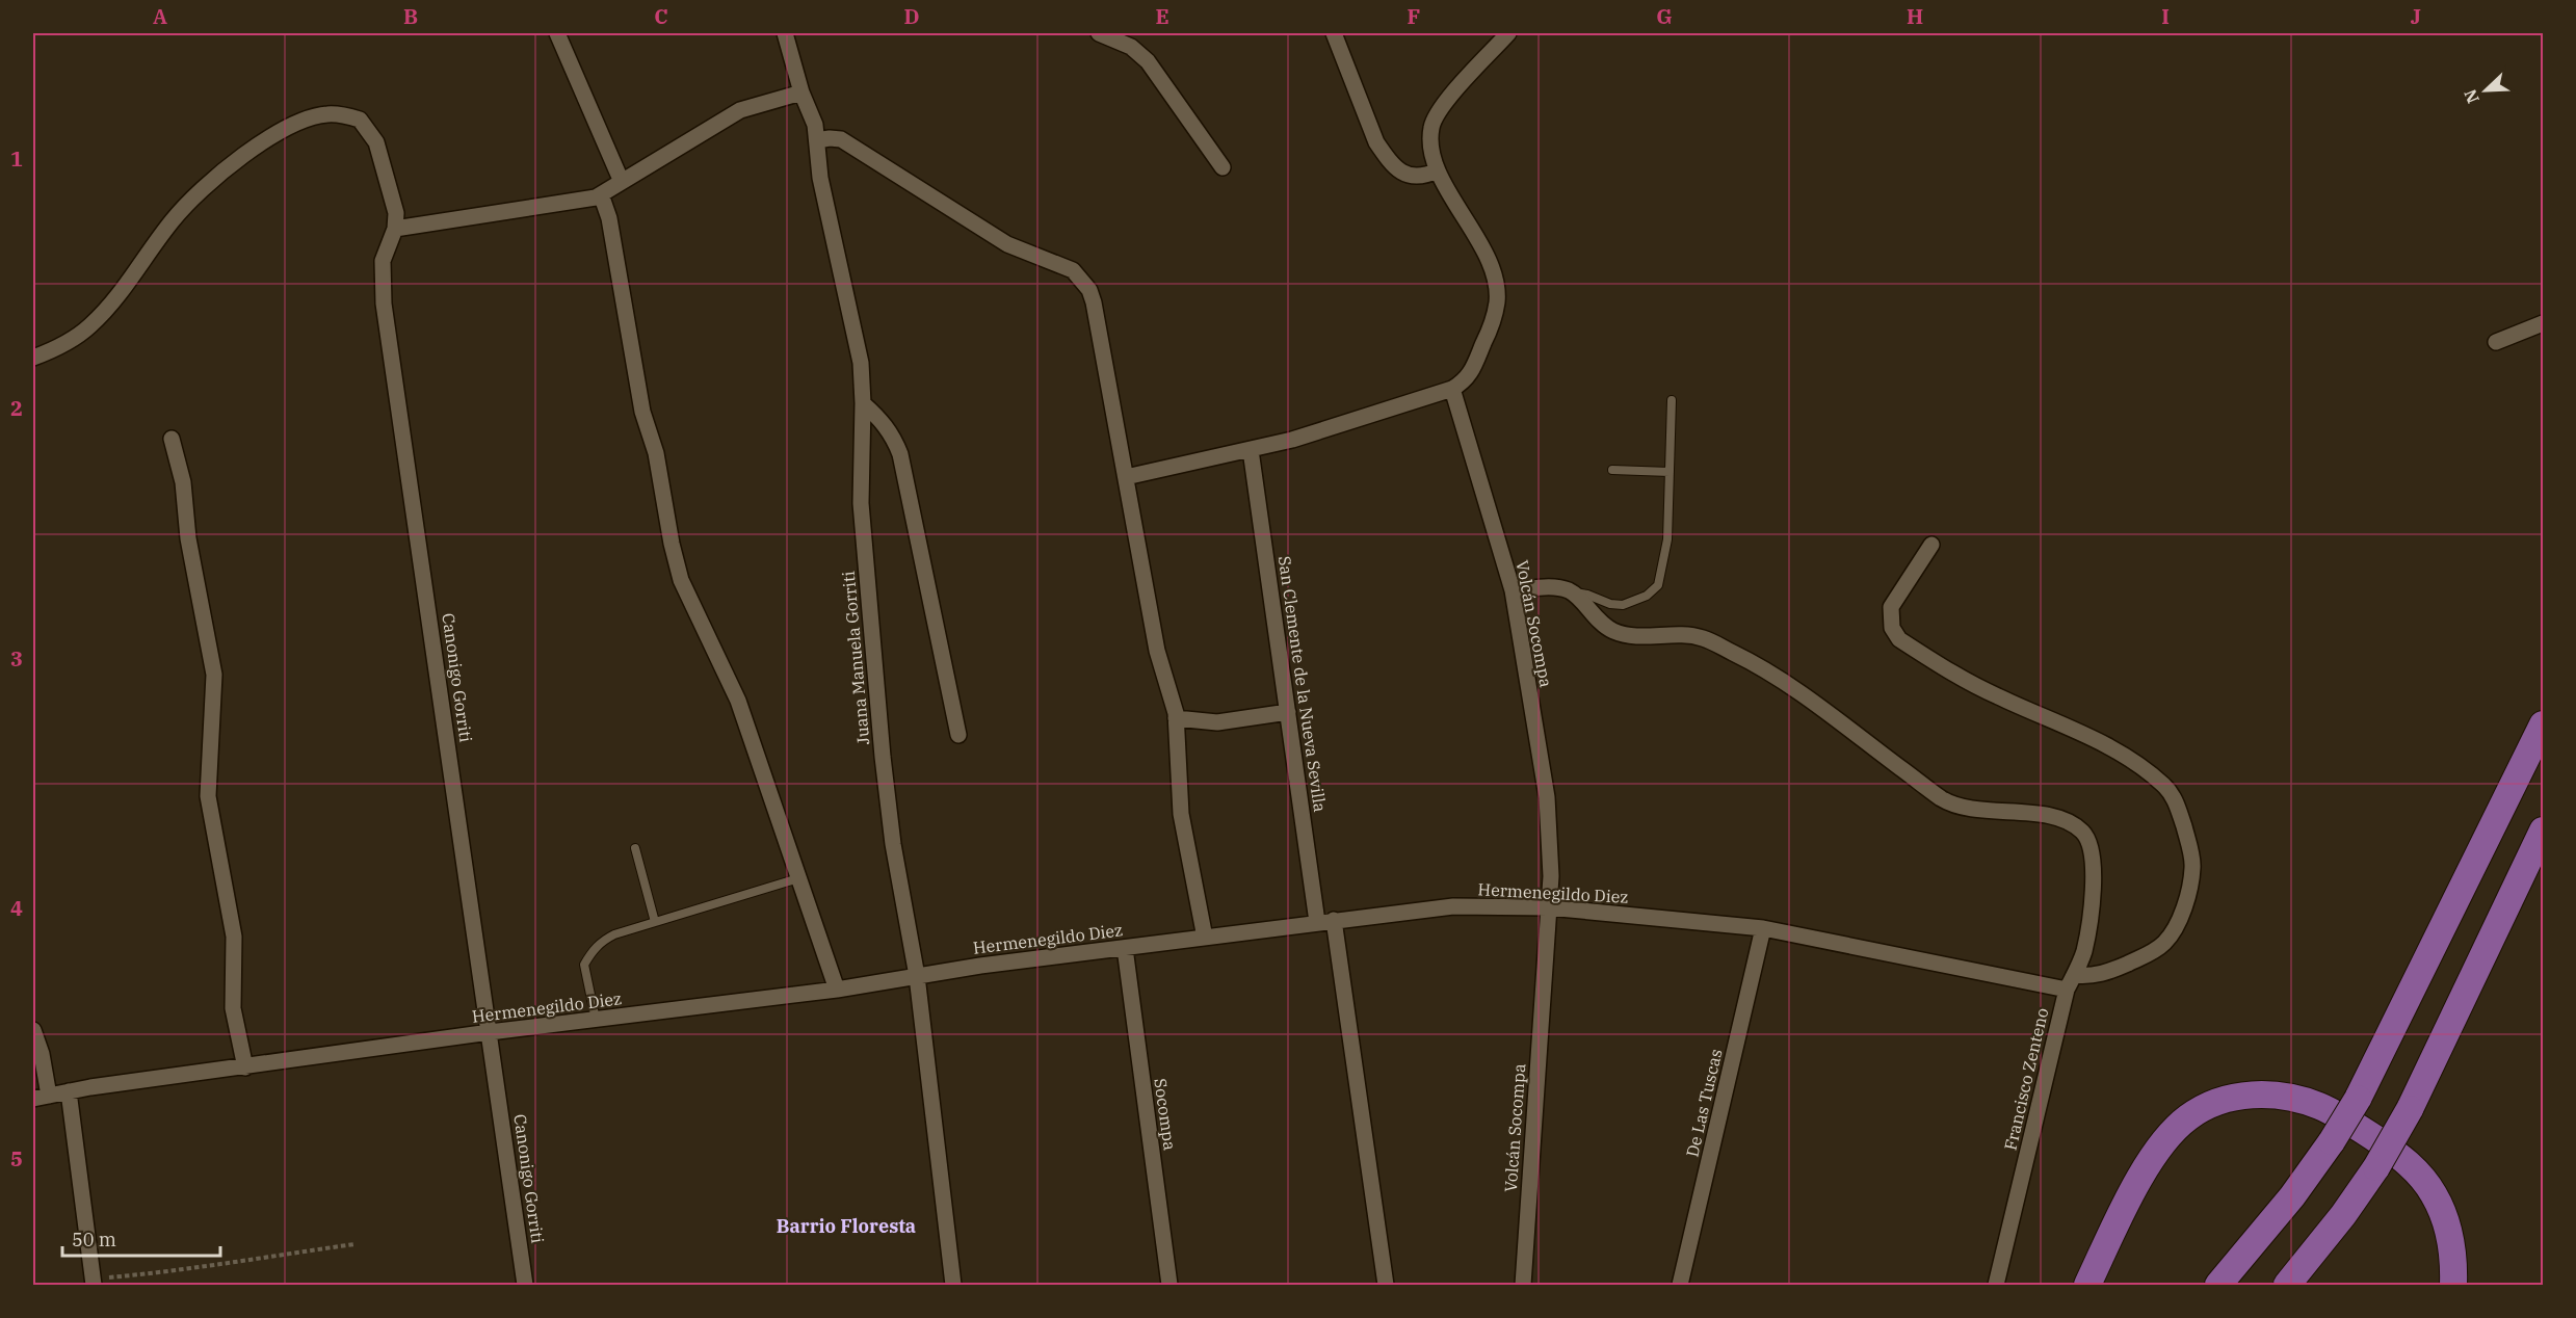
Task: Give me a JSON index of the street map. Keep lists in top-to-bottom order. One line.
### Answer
{"streets":{"street":["Volcán Socompa","Juana Manuela Gorriti","Canonigo Gorriti","San Clemente de la Nueva Sevilla","Hermenegildo Diez","Francisco Zenteno","De Las Tuscas","Socompa"]},"crossings":[["Volcán Socompa","Hermenegildo Diez"],["Juana Manuela Gorriti","Hermenegildo Diez"],["Canonigo Gorriti","Hermenegildo Diez"],["San Clemente de la Nueva Sevilla","Hermenegildo Diez"],["Hermenegildo Diez","Francisco Zenteno"],["Hermenegildo Diez","De Las Tuscas"],["Hermenegildo Diez","Socompa"]],"districts":["Barrio Floresta"],"scale_bar":"50 m","north":"bottom left","grid":{"columns":["A","B","C","D","E","F","G","H","I","J"],"rows":["1","2","3","4","5"]}}
